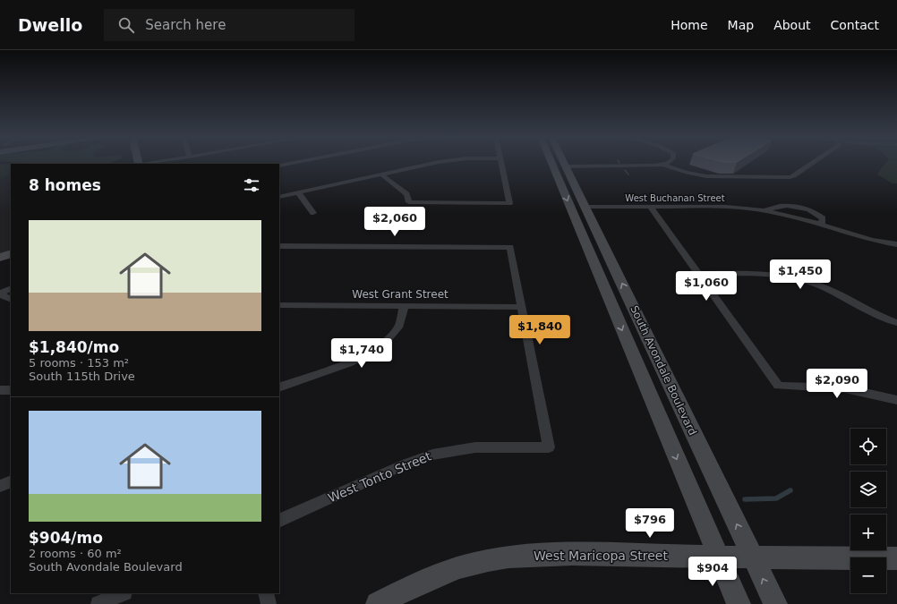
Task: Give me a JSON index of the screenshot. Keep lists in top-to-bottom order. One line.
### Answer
{"streets":{"main road":["South Avondale Boulevard","West Maricopa Street"],"street":["West Buchanan Street","West Grant Street","West Tonto Street"]},"crossings":[["West Buchanan Street","South Avondale Boulevard"],["West Grant Street","West Tonto Street"],["South Avondale Boulevard","West Maricopa Street"]],"page":{"header":"Dwello","search":"Search here","nav":["Home","Map","About","Contact"],"heading":"8 homes","price":["$2,060","$1,450","$1,060","$1,840","$1,740","$2,090","$796","$904"],"list":[{"name":"$1,840/mo","note":"5 rooms · 153 m² · South 115th Drive"},{"name":"$904/mo","note":"2 rooms · 60 m² · South Avondale Boulevard"}],"map_buttons":["+","−"]}}
